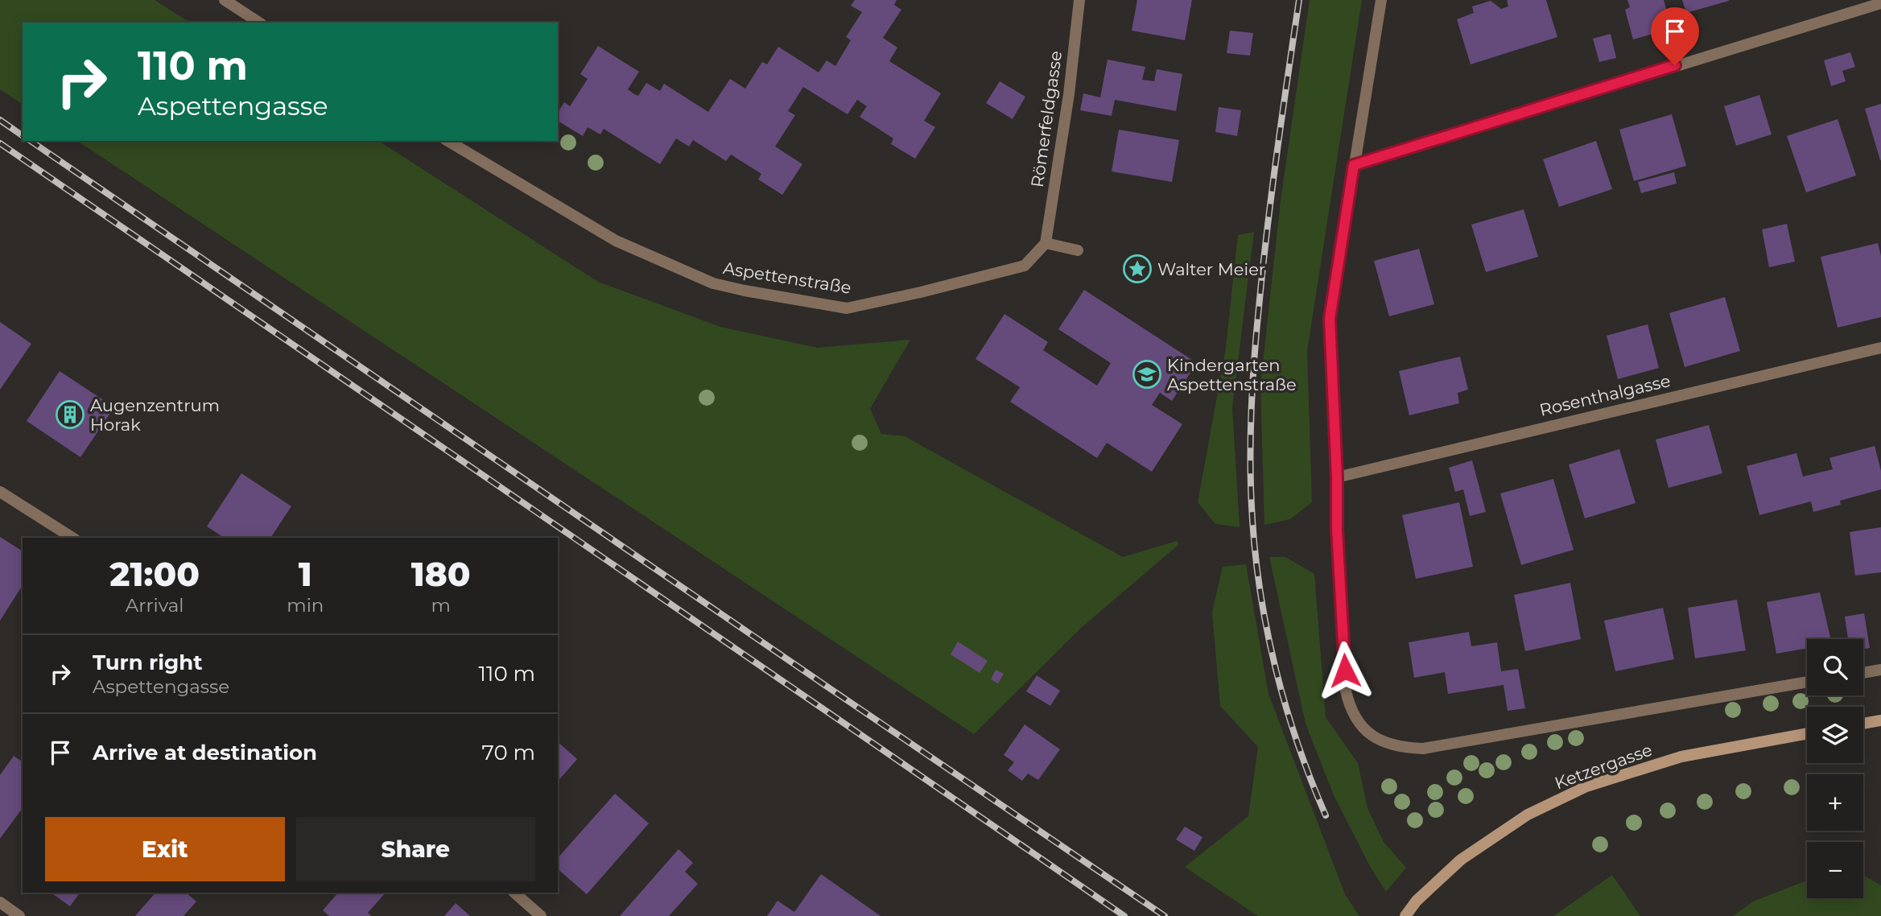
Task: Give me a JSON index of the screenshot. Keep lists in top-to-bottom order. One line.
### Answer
{"streets":{"main road":["Ketzergasse"],"street":["Römerfeldgasse","Aspettenstraße","Rosenthalgasse"]},"crossings":[["Römerfeldgasse","Aspettenstraße"]],"places":{"place":["Walter Meier"],"school or university":["Kindergarten Aspettenstraße"],"building":["Augenzentrum Horak"]},"page":{"turn":["110 m","Aspettengasse"],"eta":["21:00","Arrival","1","min","180","m"],"list":[{"name":"Turn right","note":"Aspettengasse","value":"110 m"},{"name":"Arrive at destination","value":"70 m"}],"map_buttons":["+","−"],"buttons":["Exit","Share"]}}
